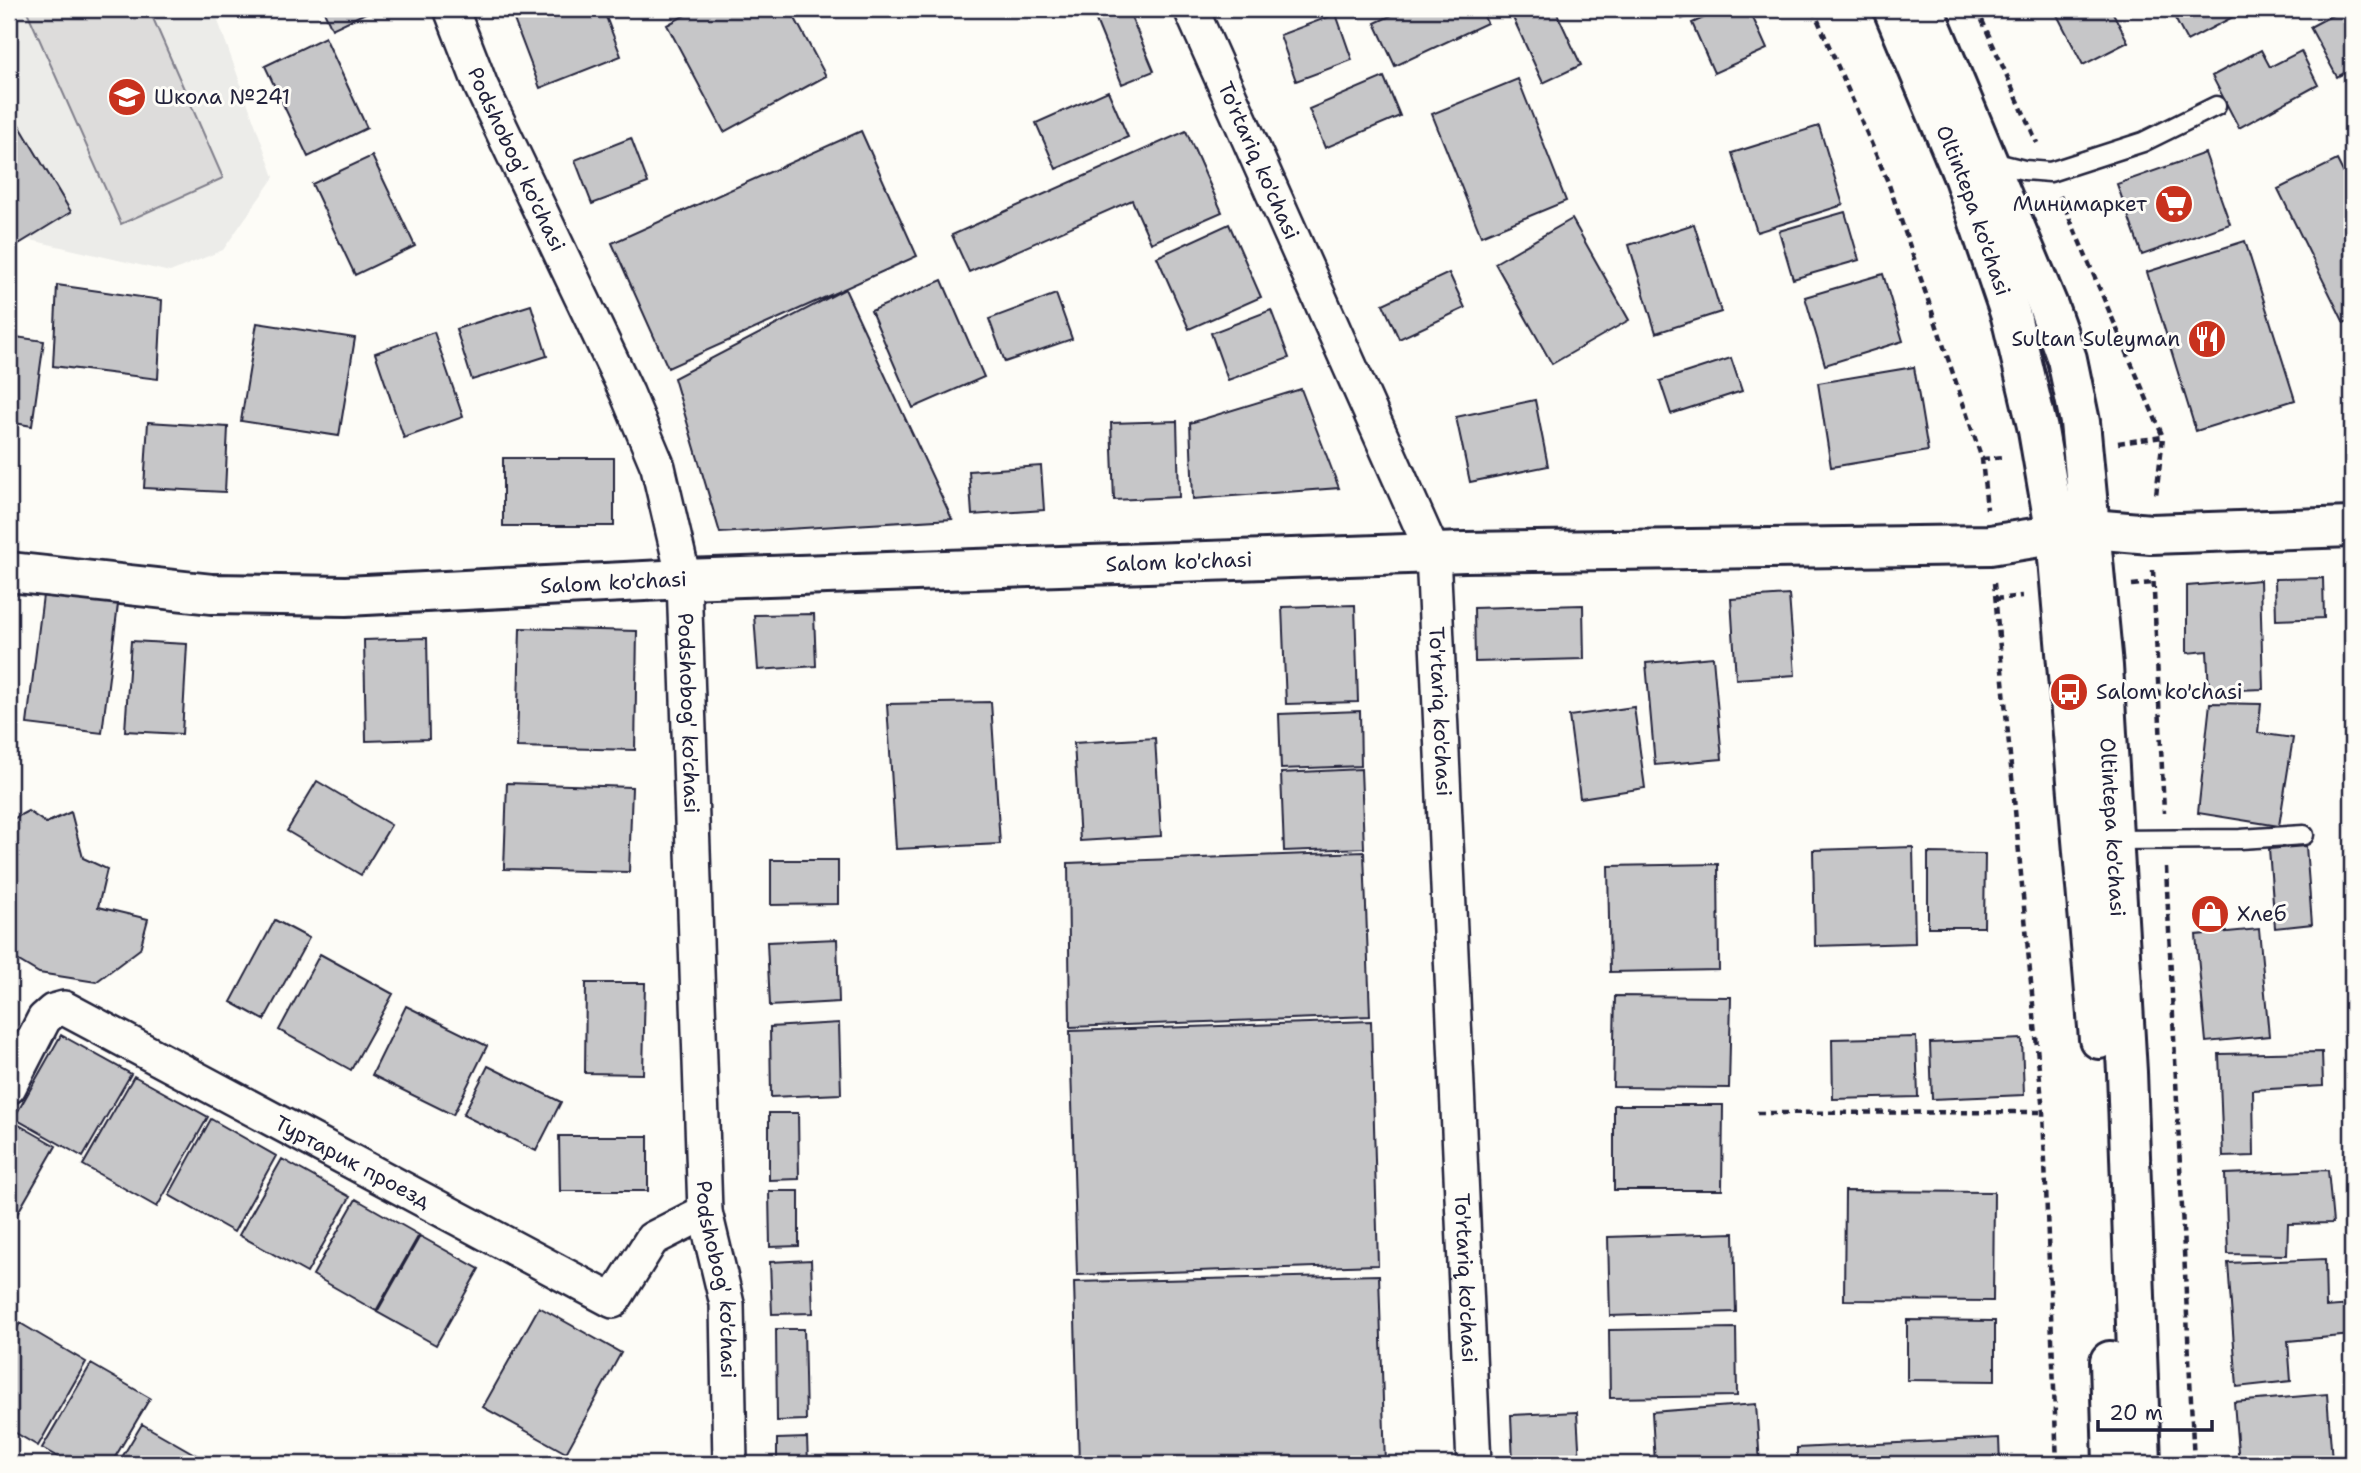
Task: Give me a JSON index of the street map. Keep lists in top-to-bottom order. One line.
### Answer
{"streets":{"main road":["Oltintepa ko'chasi","Salom ko'chasi"],"street":["Podshobog' ko'chasi","To'rtariq ko'chasi","Туртарик проезд"]},"crossings":[["Podshobog' ko'chasi","Salom ko'chasi"],["Podshobog' ko'chasi","Туртарик проезд"],["To'rtariq ko'chasi","Salom ko'chasi"],["Oltintepa ko'chasi","Salom ko'chasi"]],"places":{"school or university":["Школа №241"],"supermarket":["Минимаркет"],"restaurant":["Sultan Suleyman"],"bus stop":["Salom ko'chasi"],"shop":["Хлеб"]},"scale_bar":"20 m"}
